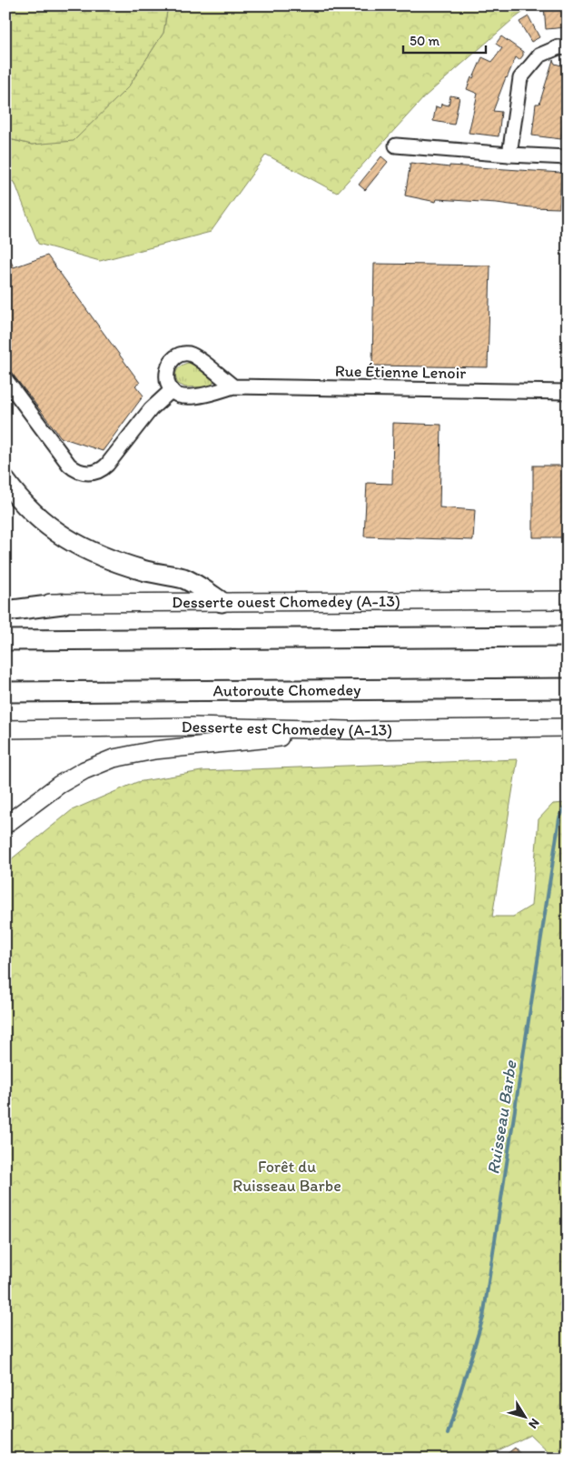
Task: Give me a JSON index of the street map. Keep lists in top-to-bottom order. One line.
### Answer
{"streets":{"highway":["Autoroute Chomedey"],"main road":["Desserte ouest Chomedey (A-13)","Desserte est Chomedey (A-13)"],"street":["Rue Étienne Lenoir"]},"water":["Ruisseau Barbe"],"parks":["Forêt du Ruisseau Barbe"],"scale_bar":"50 m","north":"bottom right"}
